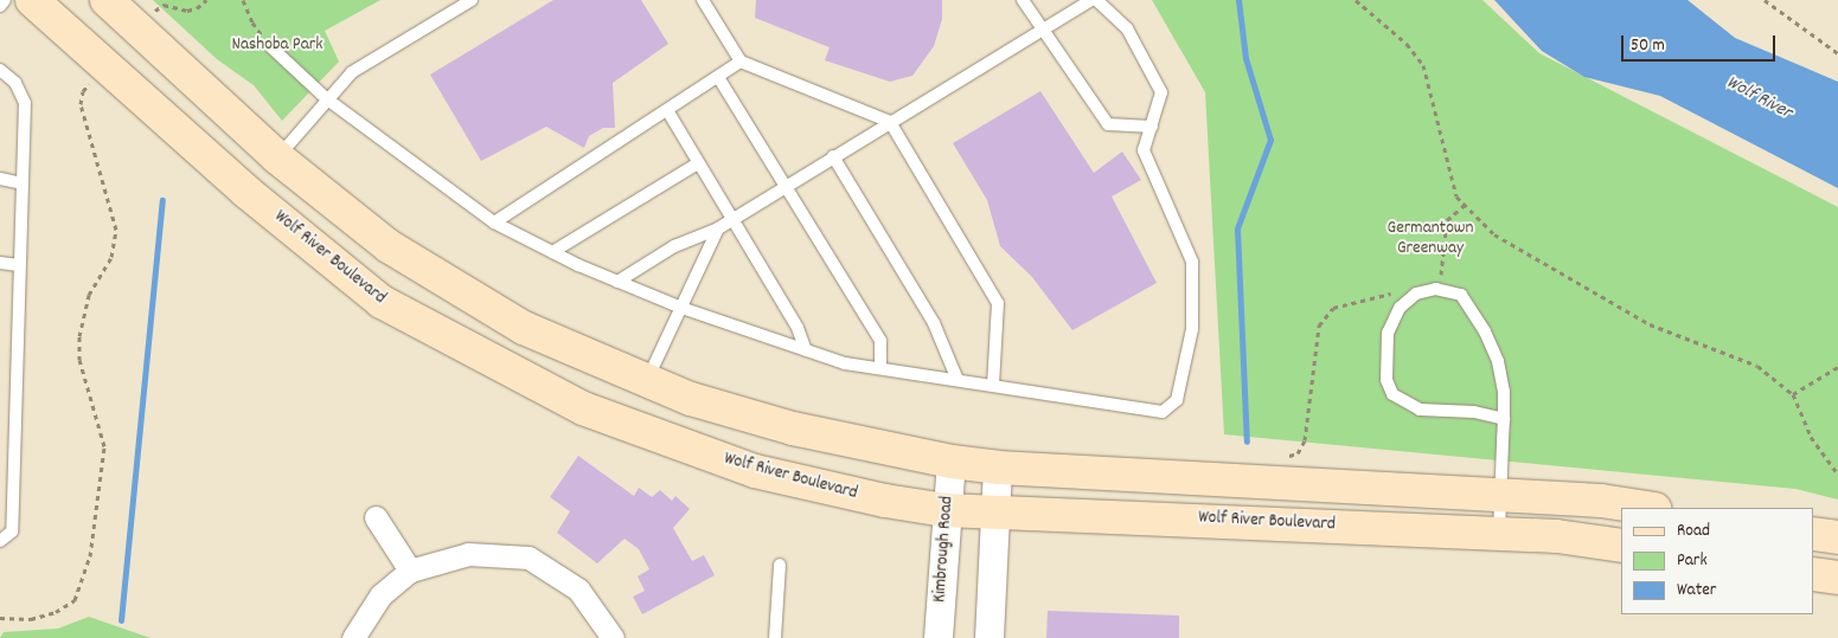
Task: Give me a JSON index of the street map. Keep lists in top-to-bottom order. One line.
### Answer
{"streets":{"main road":["Wolf River Boulevard"],"street":["Kimbrough Road"]},"crossings":[["Wolf River Boulevard","Kimbrough Road"]],"water":["Wolf River"],"parks":["Nashoba Park","Germantown Greenway"],"legend":["Road","Park","Water"],"scale_bar":"50 m"}
